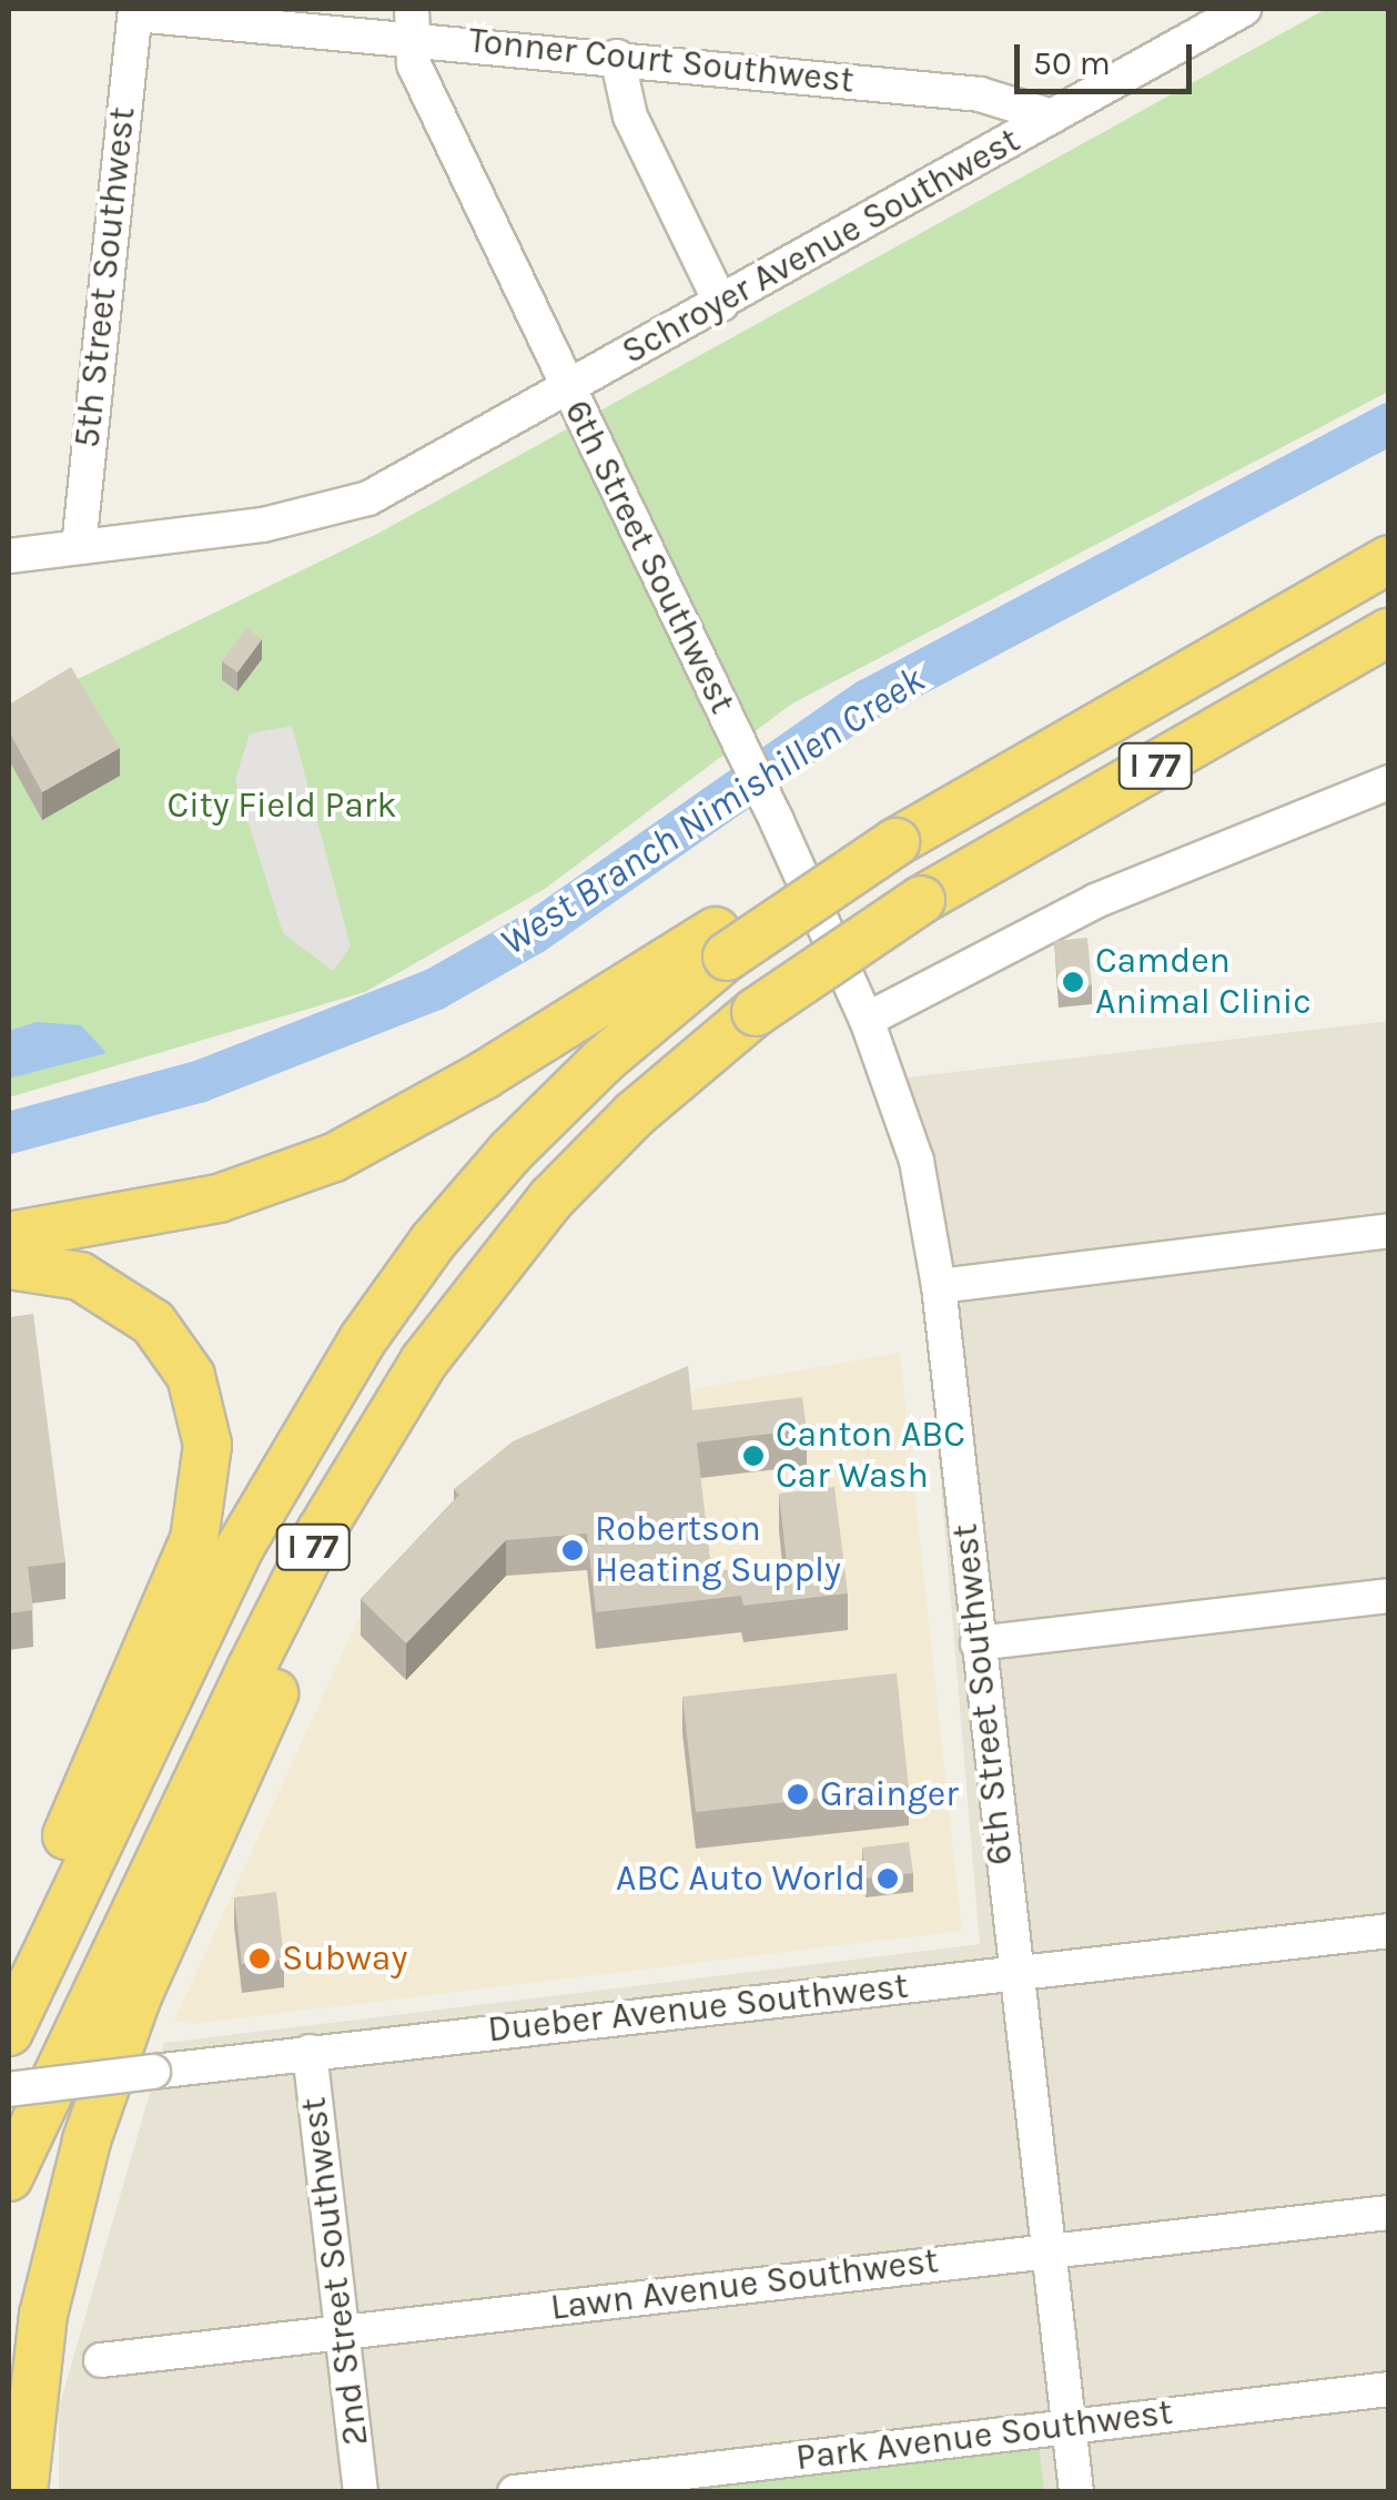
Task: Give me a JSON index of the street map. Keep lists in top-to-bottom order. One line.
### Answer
{"streets":{"highway":["I 77"],"street":["Tonner Court Southwest","Schroyer Avenue Southwest","5th Street Southwest","6th Street Southwest","Dueber Avenue Southwest","2nd Street Southwest","Lawn Avenue Southwest","Park Avenue Southwest"]},"crossings":[["Tonner Court Southwest","Schroyer Avenue Southwest"],["Tonner Court Southwest","5th Street Southwest"],["Tonner Court Southwest","6th Street Southwest"],["Schroyer Avenue Southwest","5th Street Southwest"],["Schroyer Avenue Southwest","6th Street Southwest"],["6th Street Southwest","Dueber Avenue Southwest"],["6th Street Southwest","Lawn Avenue Southwest"],["6th Street Southwest","Park Avenue Southwest"],["Dueber Avenue Southwest","2nd Street Southwest"],["2nd Street Southwest","Lawn Avenue Southwest"]],"water":["West Branch Nimishillen Creek"],"parks":["City Field Park"],"places":["Camden Animal Clinic","Canton ABC Car Wash","Robertson Heating Supply","Grainger","ABC Auto World","Subway"],"scale_bar":"50 m"}
